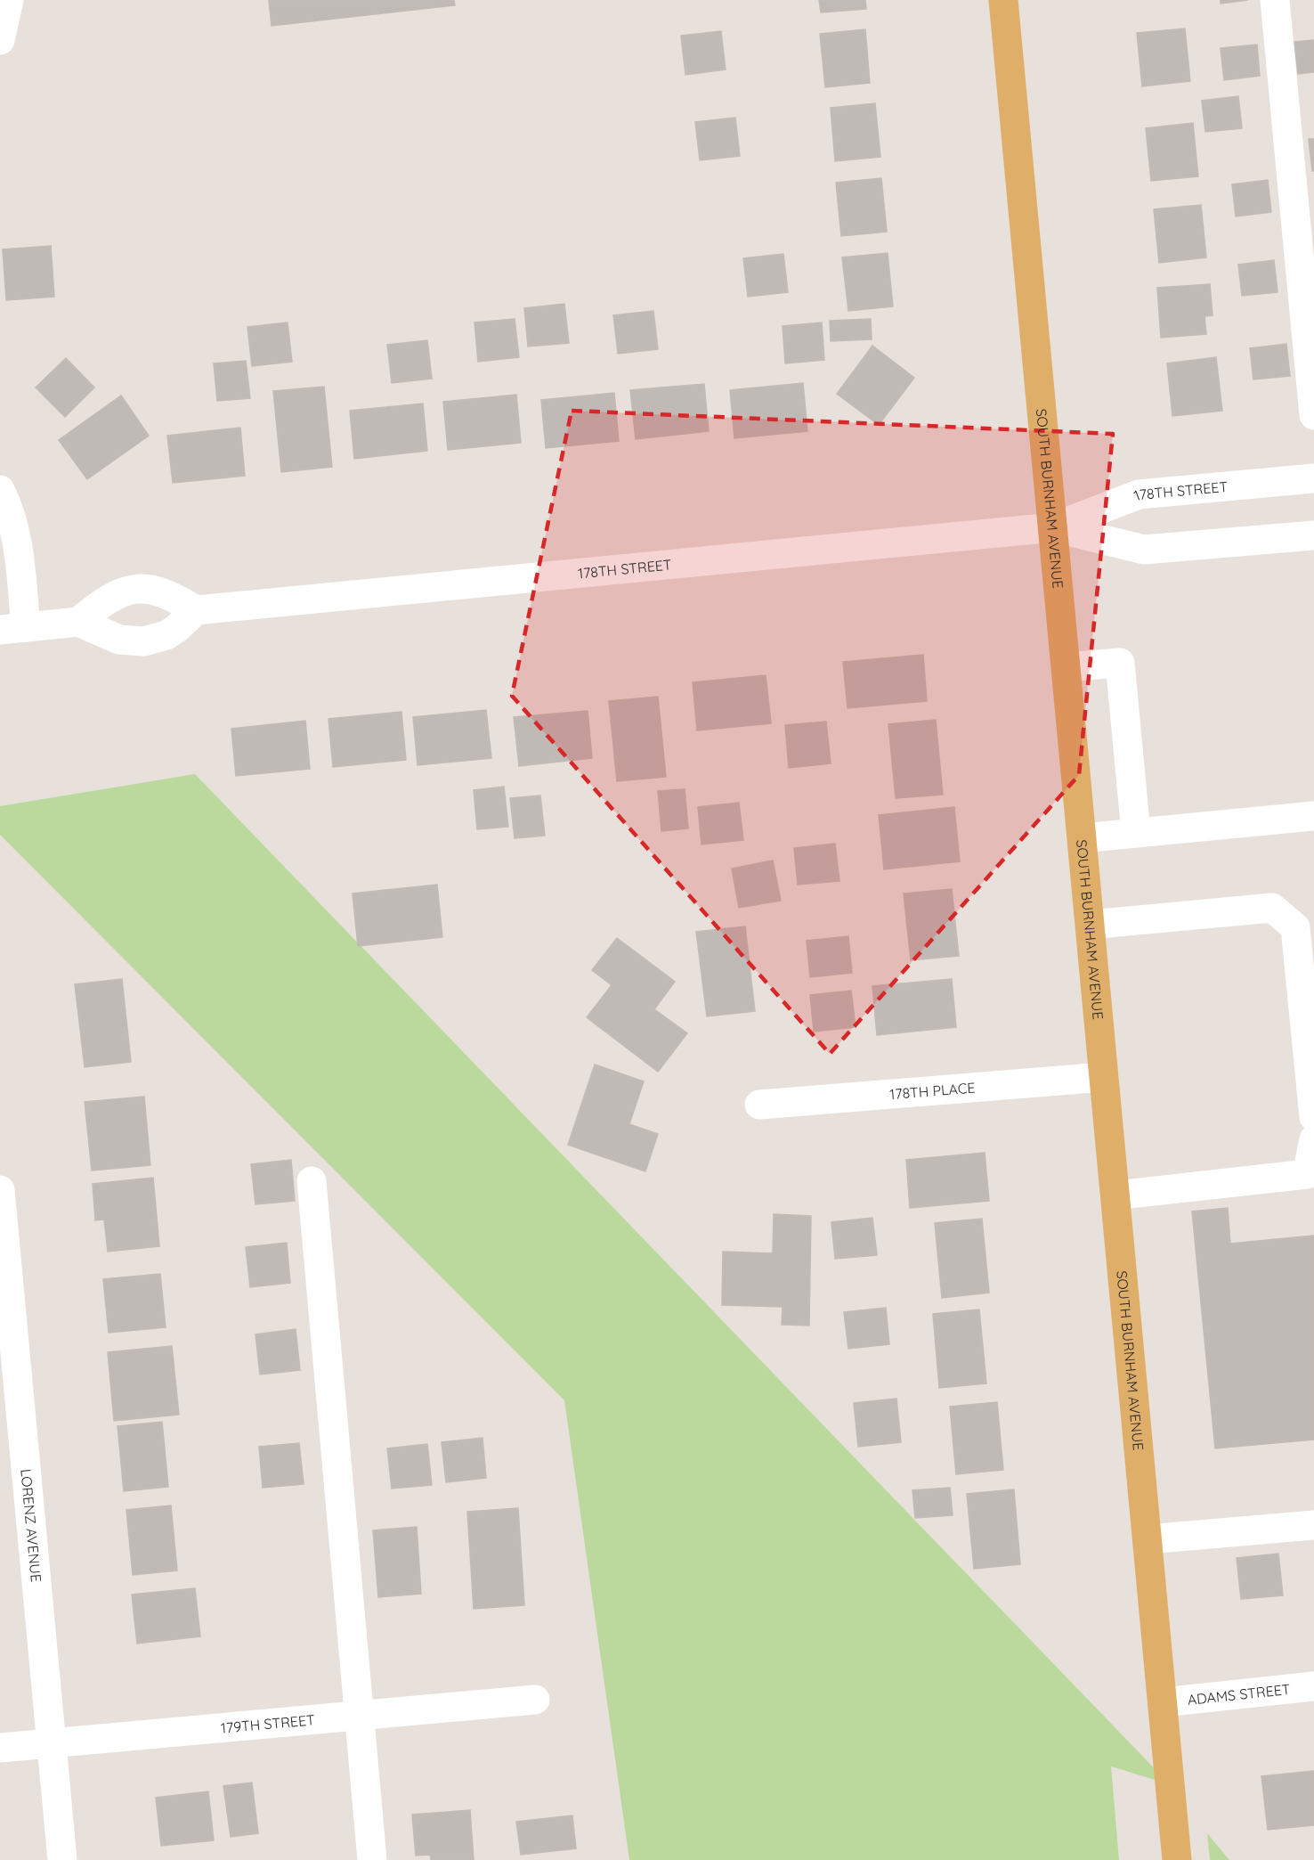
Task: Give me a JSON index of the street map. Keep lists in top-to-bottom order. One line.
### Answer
{"streets":{"main road":["SOUTH BURNHAM AVENUE"],"street":["178TH STREET","178TH PLACE","LORENZ AVENUE","ADAMS STREET","179TH STREET"]},"crossings":[["178TH STREET","SOUTH BURNHAM AVENUE"],["SOUTH BURNHAM AVENUE","178TH PLACE"],["SOUTH BURNHAM AVENUE","ADAMS STREET"],["LORENZ AVENUE","179TH STREET"]]}
